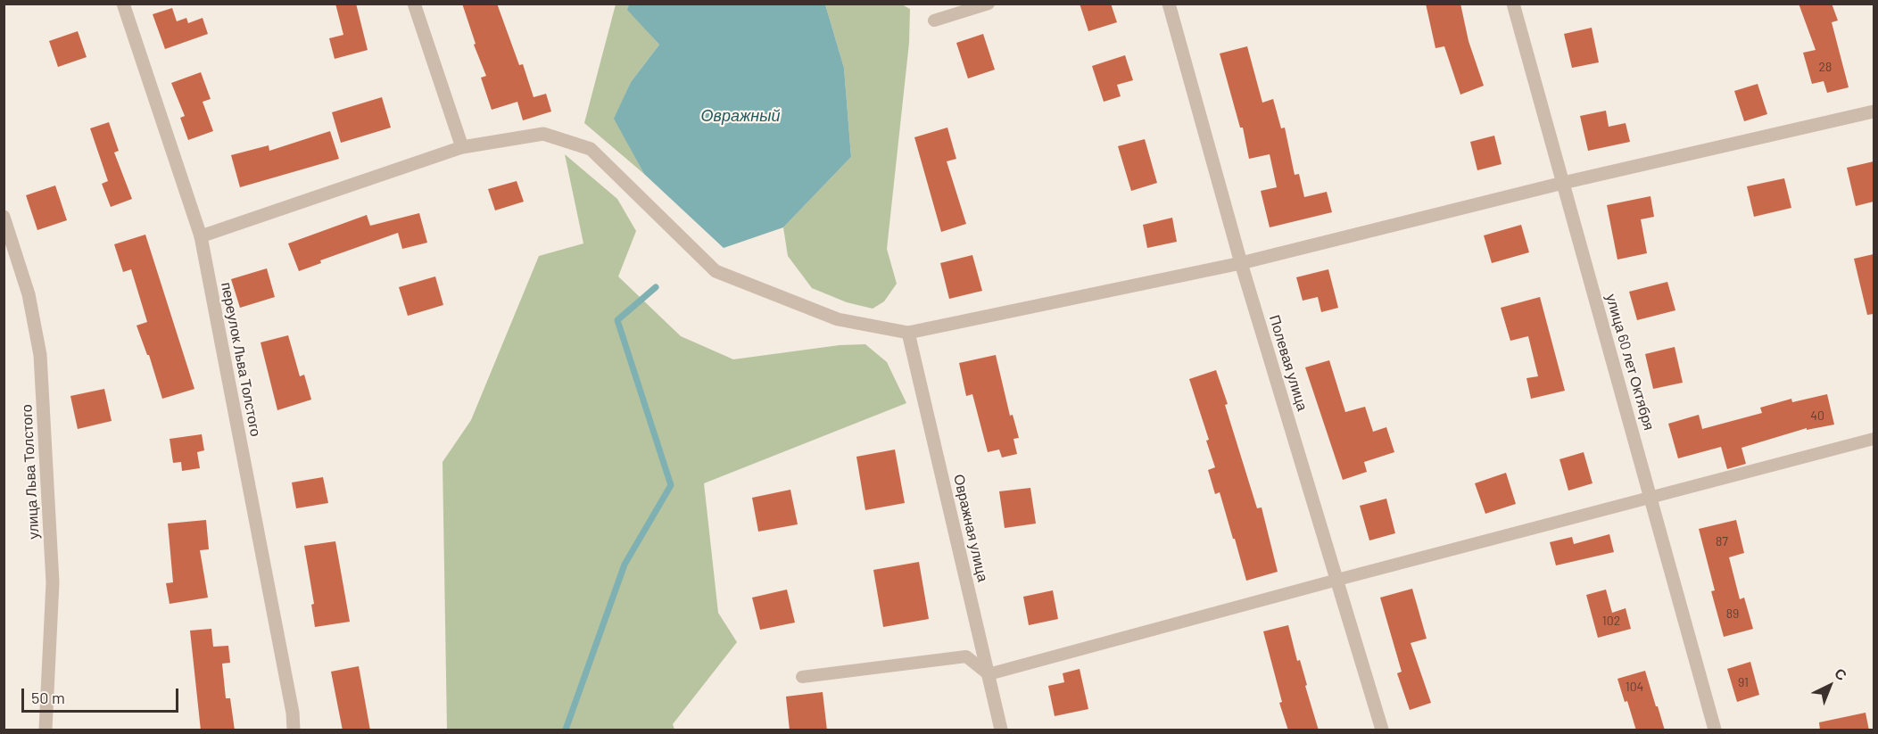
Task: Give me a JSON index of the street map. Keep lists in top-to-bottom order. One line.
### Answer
{"streets":{"street":["переулок Льва Толстого","улица 60 лет Октября","Полевая улица","улица Льва Толстого","Овражная улица"]},"water":["Овражный"],"house_numbers":["28","40","87","89","102","91","104"],"scale_bar":"50 m","north":"top right"}
